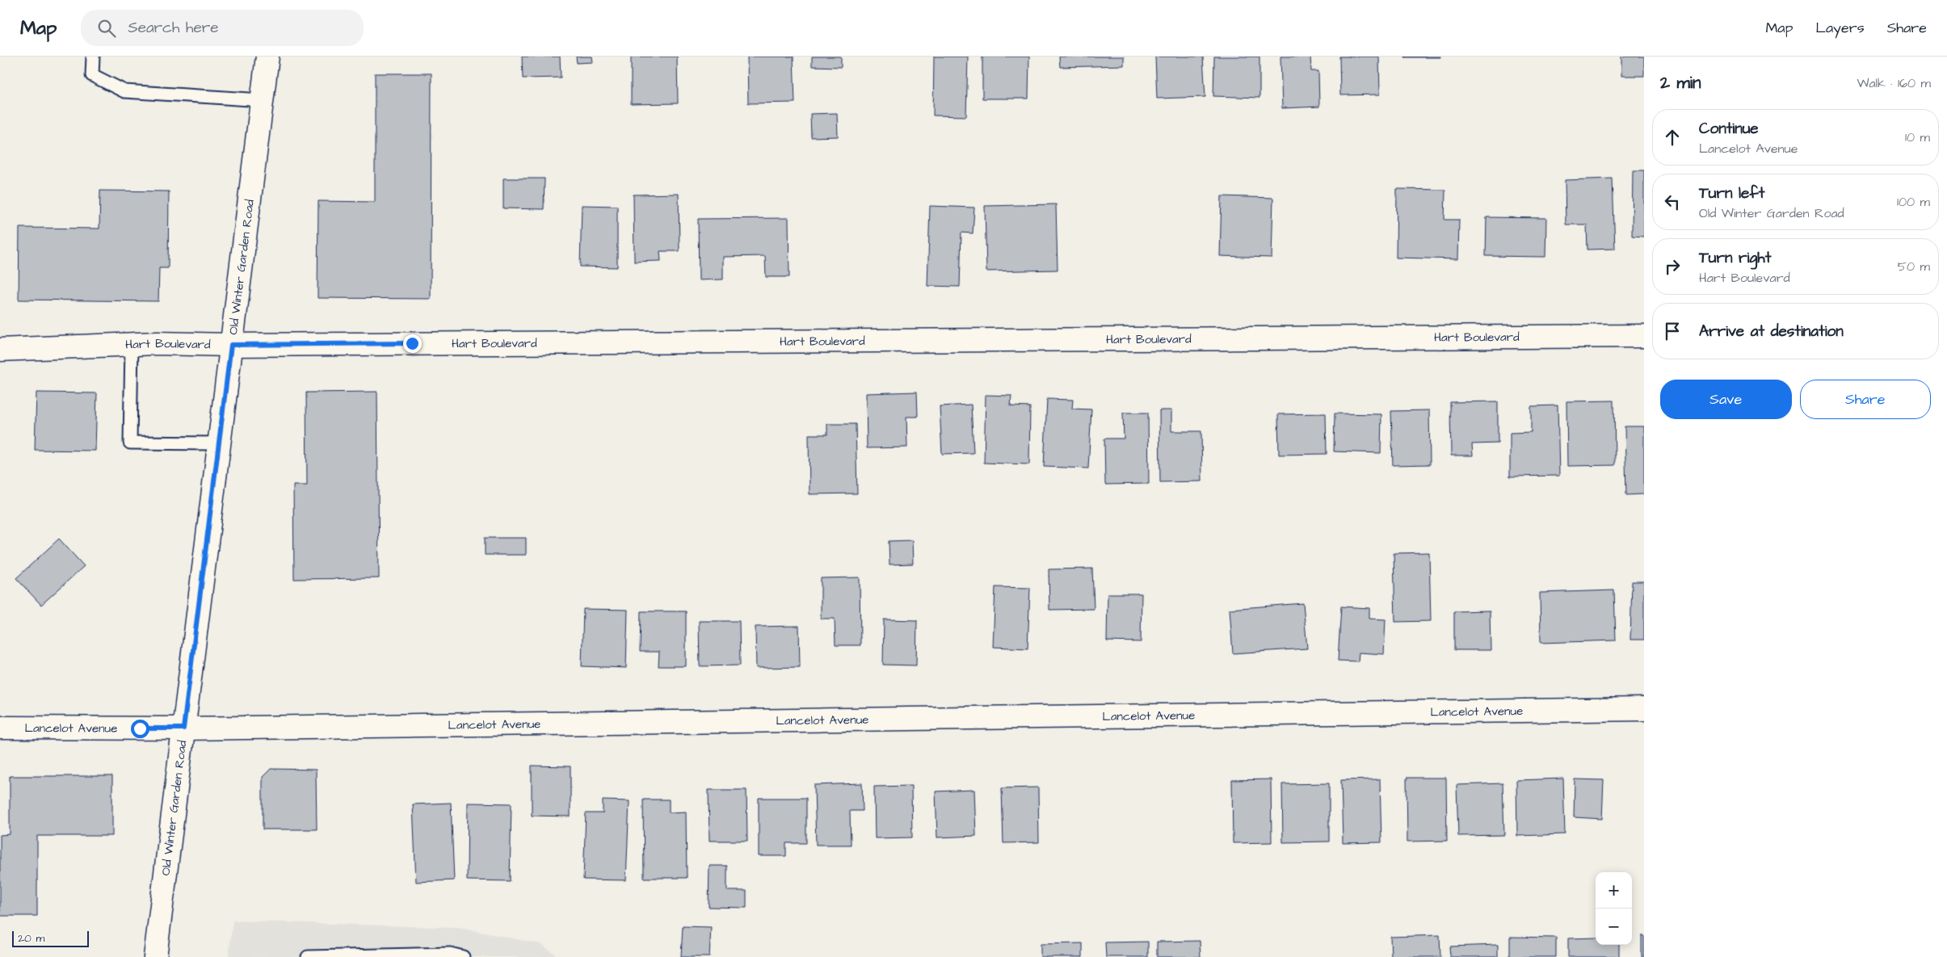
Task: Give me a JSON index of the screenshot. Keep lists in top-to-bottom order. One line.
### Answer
{"streets":{"street":["Old Winter Garden Road","Hart Boulevard","Lancelot Avenue"]},"crossings":[["Old Winter Garden Road","Hart Boulevard"],["Old Winter Garden Road","Lancelot Avenue"]],"scale_bar":"20 m","page":{"header":"Map","search":"Search here","nav":["Map","Layers","Share"],"heading":["2 min","Walk · 160 m"],"list":[["Continue","Lancelot Avenue","10 m"],["Turn left","Old Winter Garden Road","100 m"],["Turn right","Hart Boulevard","50 m"],"Arrive at destination"],"buttons":["Save","Share"],"map_buttons":["+","−"],"scale":"20 m"}}
